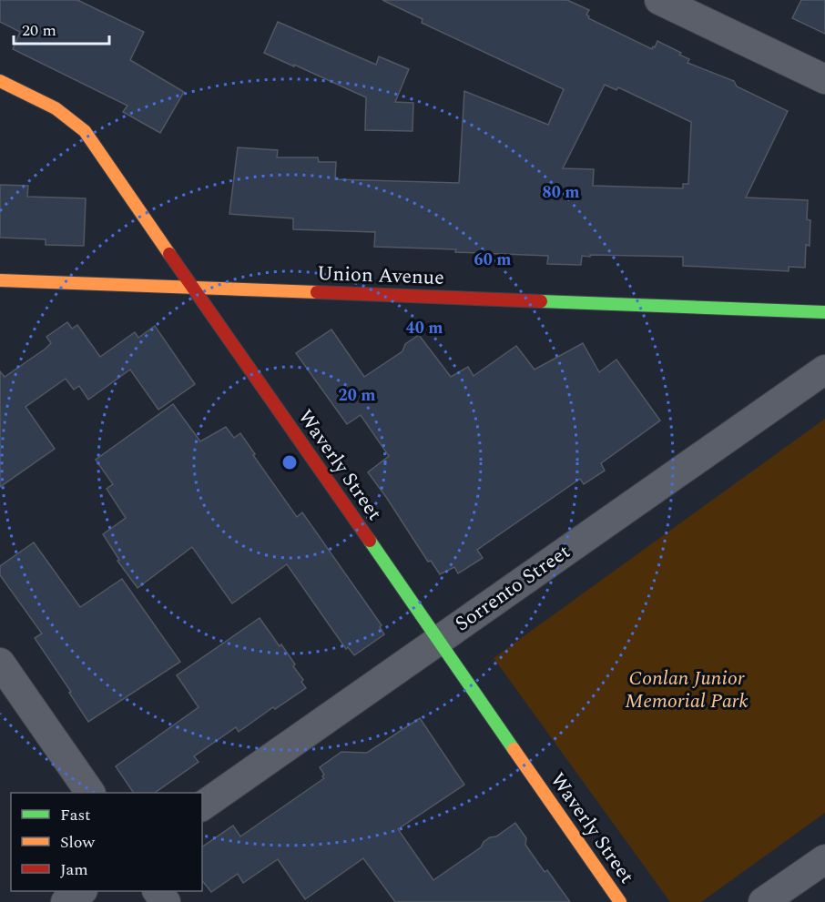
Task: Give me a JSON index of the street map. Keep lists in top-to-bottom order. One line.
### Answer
{"streets":{"street":["Union Avenue","Waverly Street","Sorrento Street"]},"crossings":[["Union Avenue","Waverly Street"],["Waverly Street","Sorrento Street"]],"parks":["Conlan Junior Memorial Park"],"legend":["Fast","Slow","Jam"],"scale_bar":"20 m","rings":["80 m","60 m","40 m","20 m"]}
